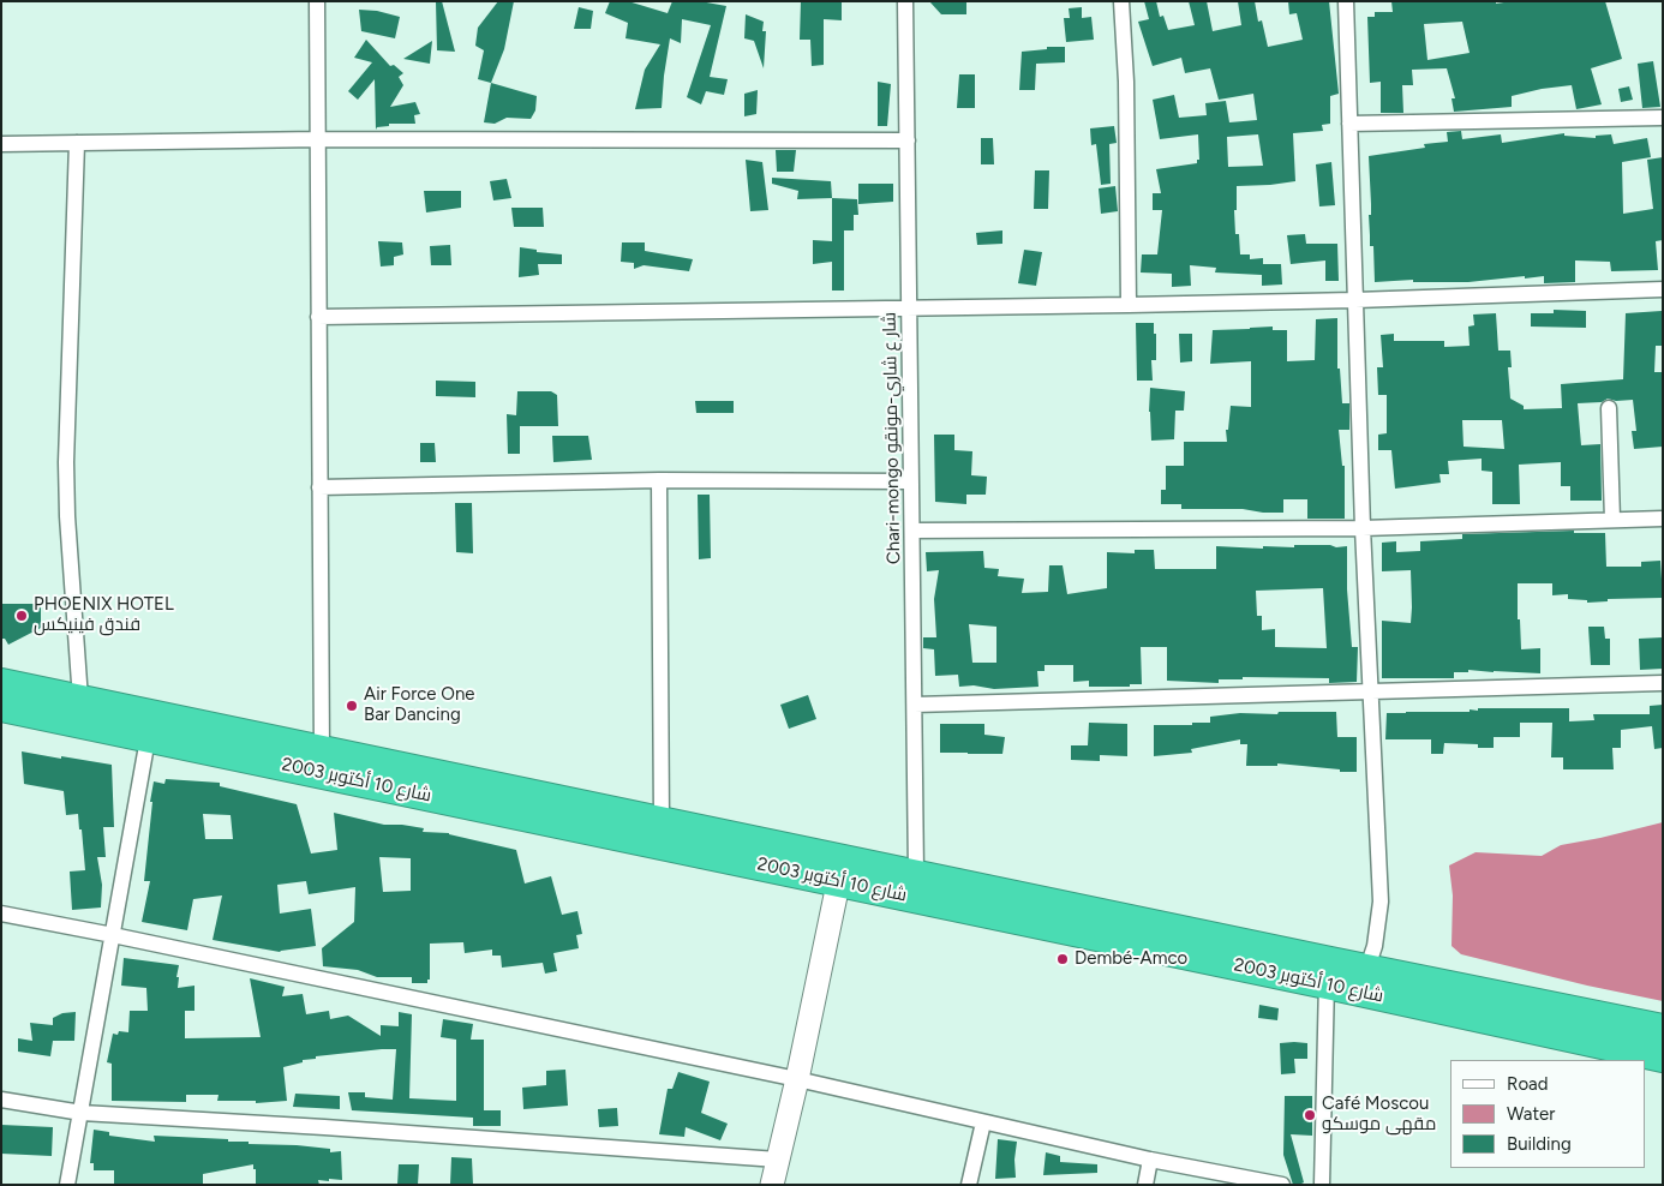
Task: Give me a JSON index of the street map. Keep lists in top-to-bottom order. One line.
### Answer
{"streets":{"highway":["شارع 10 أكتوبر 2003"],"street":["Chari-mongo شار ع شاري-مونقو"]},"crossings":[["Chari-mongo شار ع شاري-مونقو","شارع 10 أكتوبر 2003"]],"places":["PHOENIX HOTEL فندق فينيكس","Air Force One Bar Dancing","Dembé-Amco","Café Moscou مقهى موسكو"],"legend":["Road","Water","Building"]}
